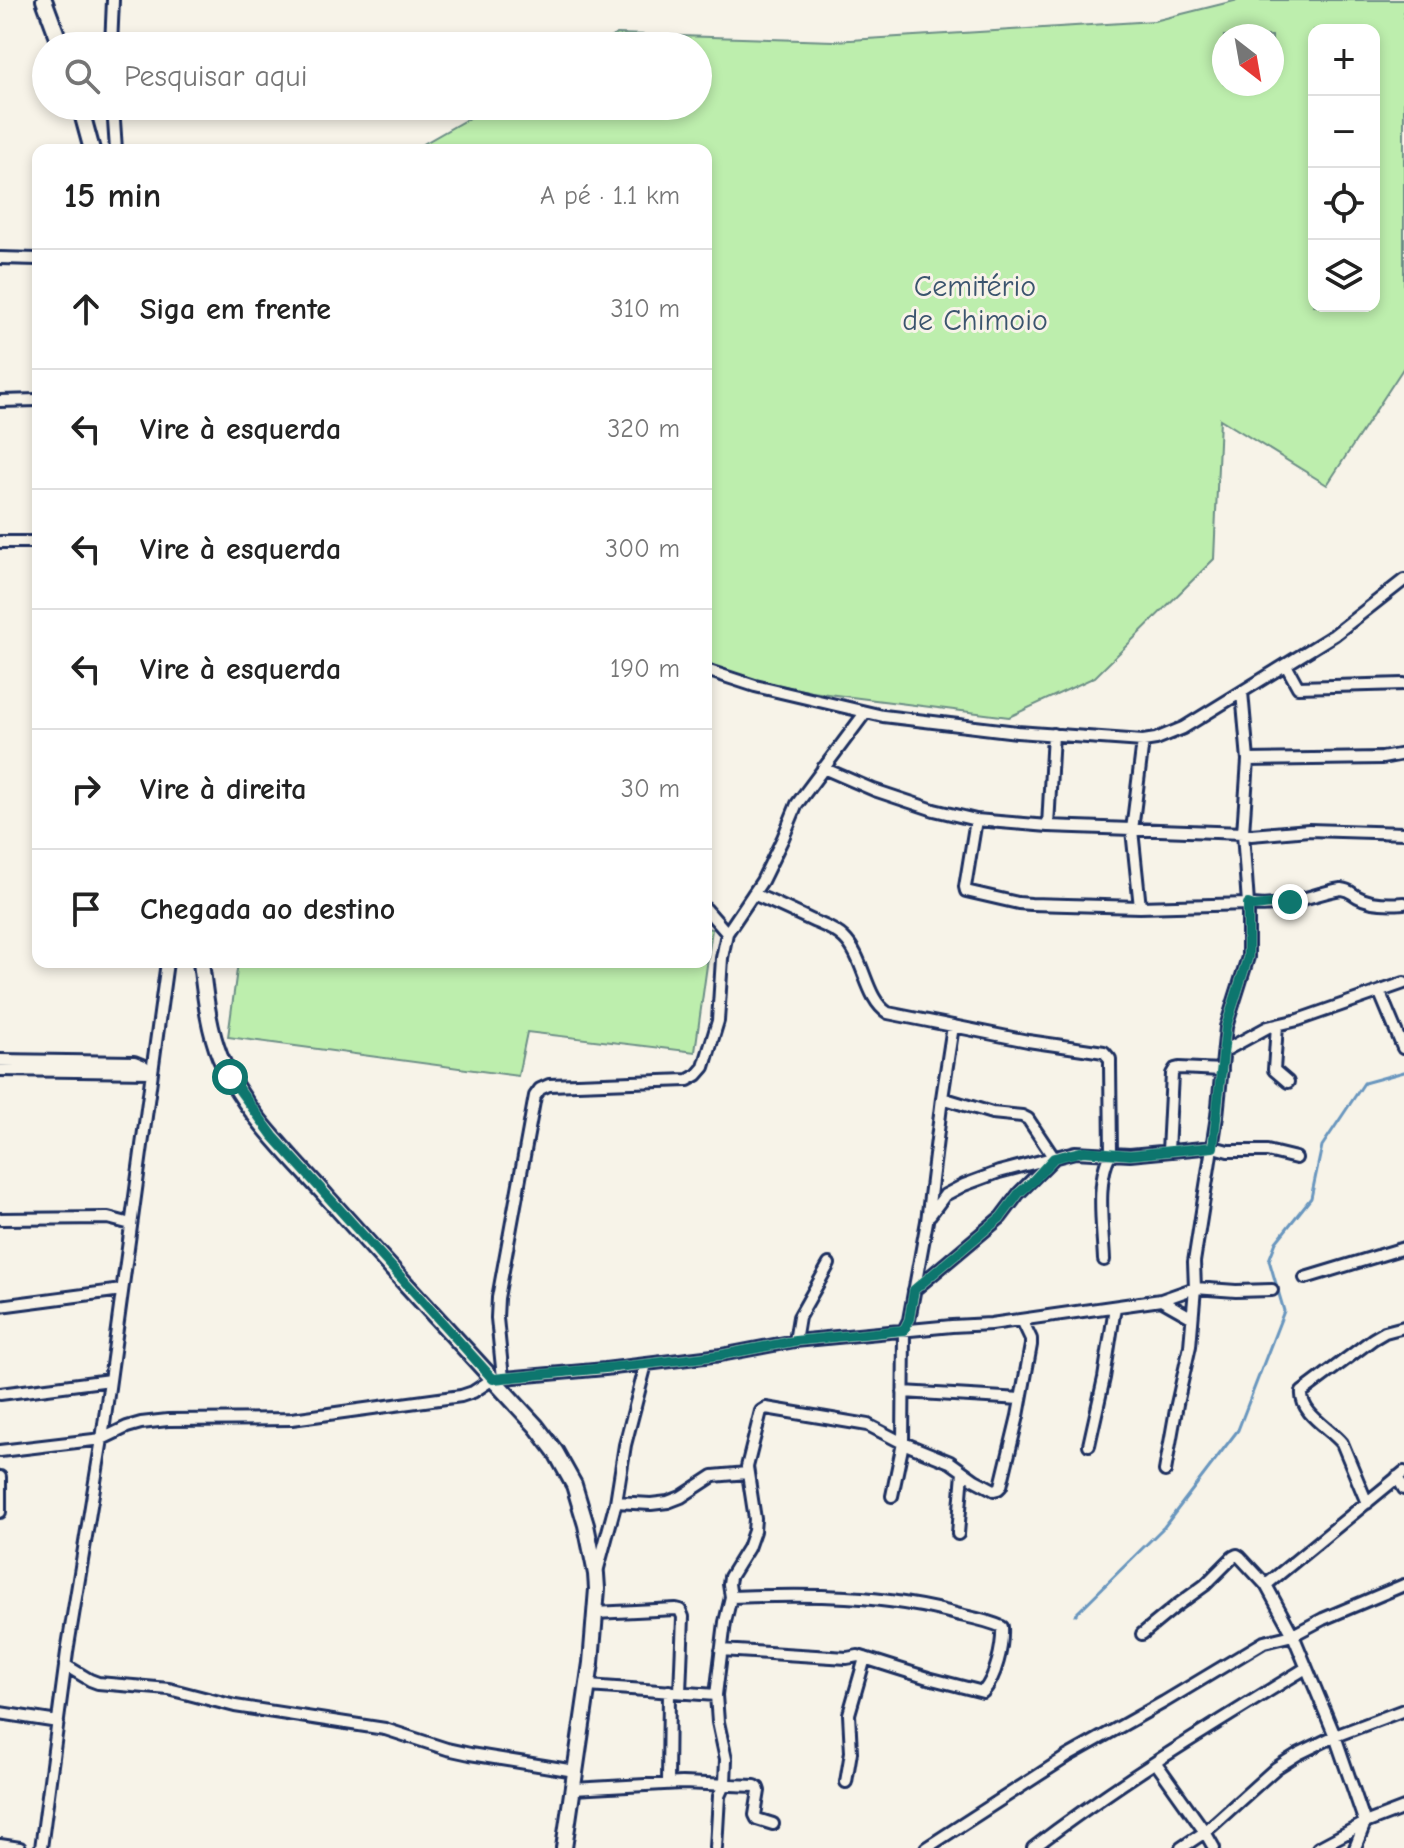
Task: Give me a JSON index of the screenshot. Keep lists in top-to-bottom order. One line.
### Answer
{"parks":["Cemitério de Chimoio"],"north":"bottom right","page":{"map_buttons":["+","−"],"search":"Pesquisar aqui","heading":["15 min","A pé · 1.1 km"],"list":[["Siga em frente","310 m"],["Vire à esquerda","320 m"],["Vire à esquerda","300 m"],["Vire à esquerda","190 m"],["Vire à direita","30 m"],"Chegada ao destino"]}}
